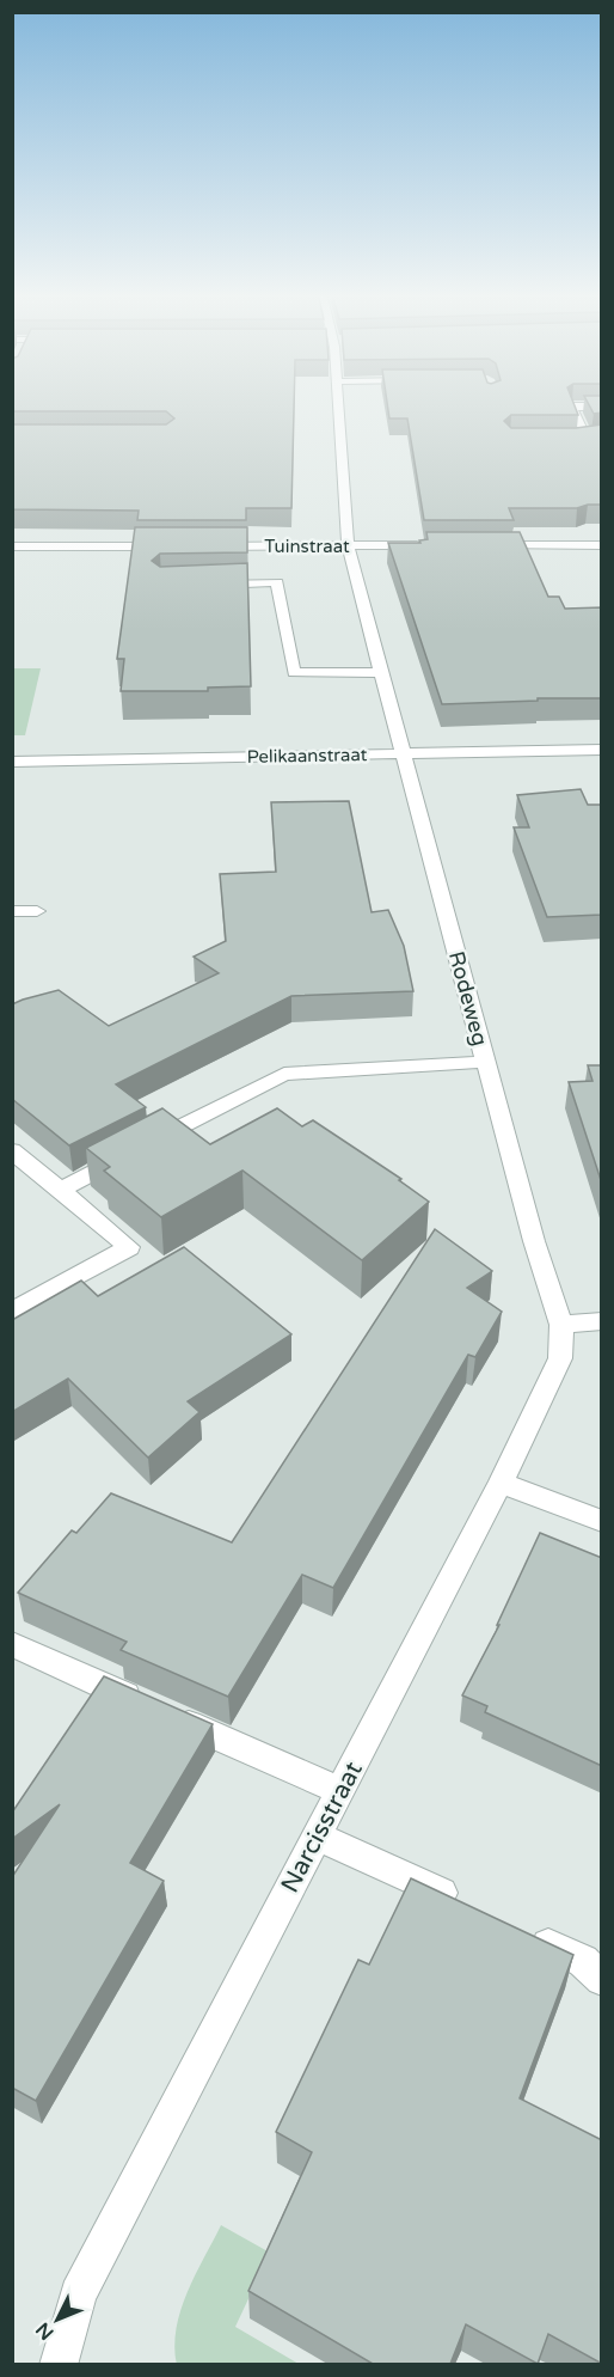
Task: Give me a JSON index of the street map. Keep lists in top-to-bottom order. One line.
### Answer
{"streets":{"street":["Tuinstraat","Pelikaanstraat","Rodeweg","Narcisstraat"]},"crossings":[["Tuinstraat","Rodeweg"],["Pelikaanstraat","Rodeweg"],["Rodeweg","Narcisstraat"]],"north":"bottom left"}
